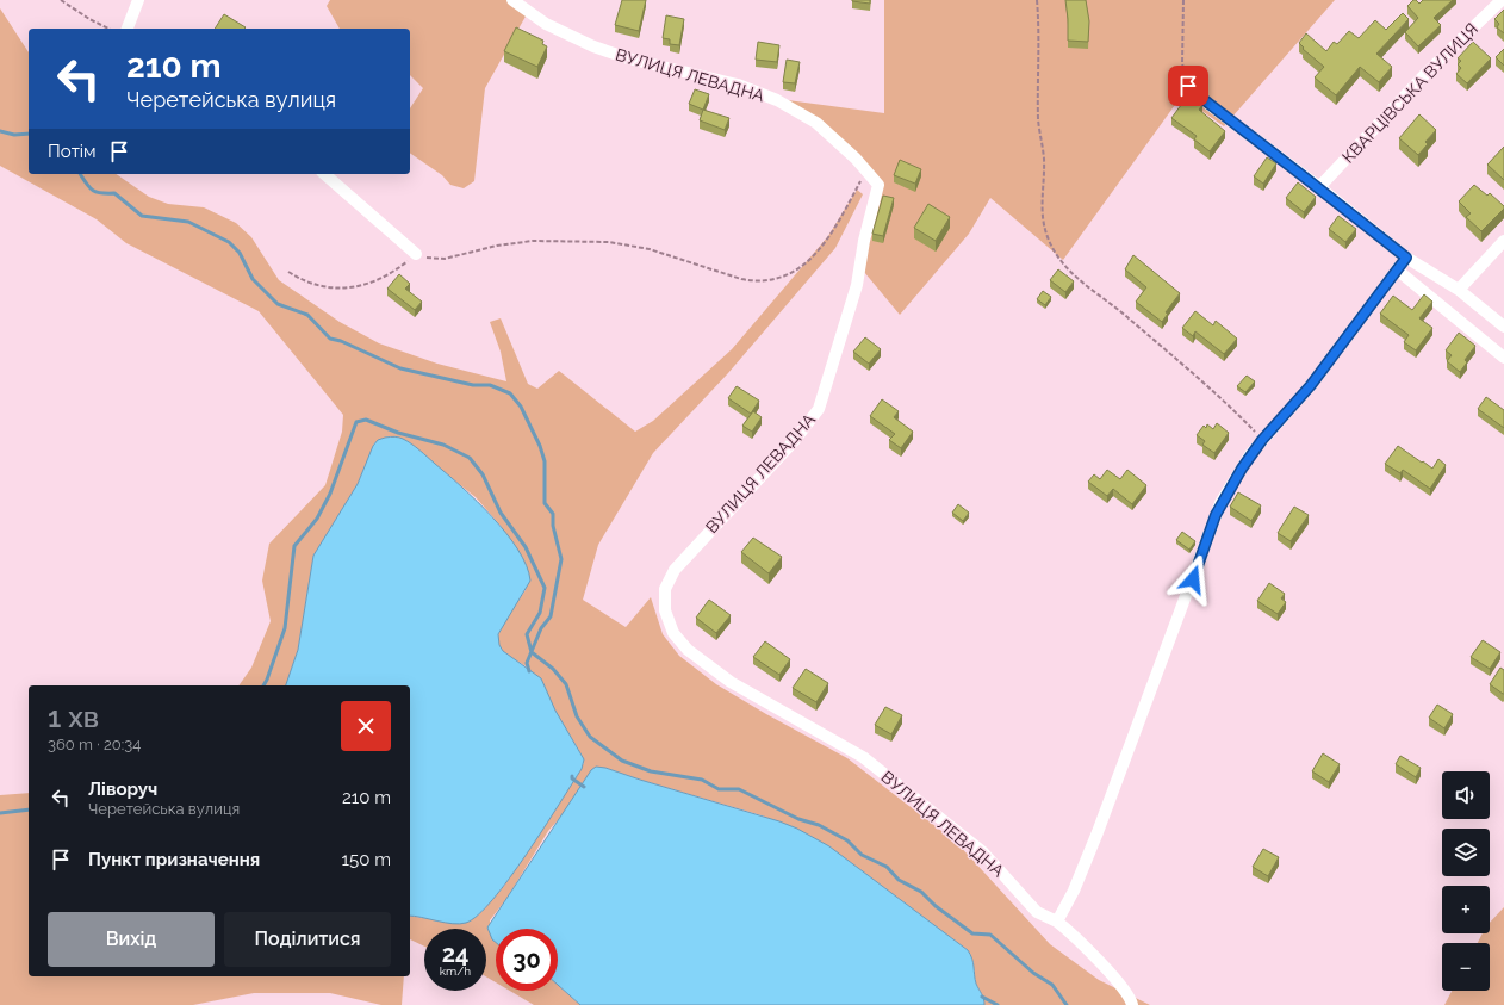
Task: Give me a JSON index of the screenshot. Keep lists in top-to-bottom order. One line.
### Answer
{"streets":{"street":["ВУЛИЦЯ ЛЕВАДНА","КВАРЦІВСЬКА ВУЛИЦЯ"]},"page":{"turn":["210 m","Черетейська вулиця"],"then":"Потім","heading":["1 хв","360 m · 20:34"],"list":[{"name":"Ліворуч","note":"Черетейська вулиця","value":"210 m"},{"name":"Пункт призначення","value":"150 m"}],"map_buttons":["+","−"],"buttons":["Вихід","Поділитися"],"speed":"24 km/h","limit":"30"}}
